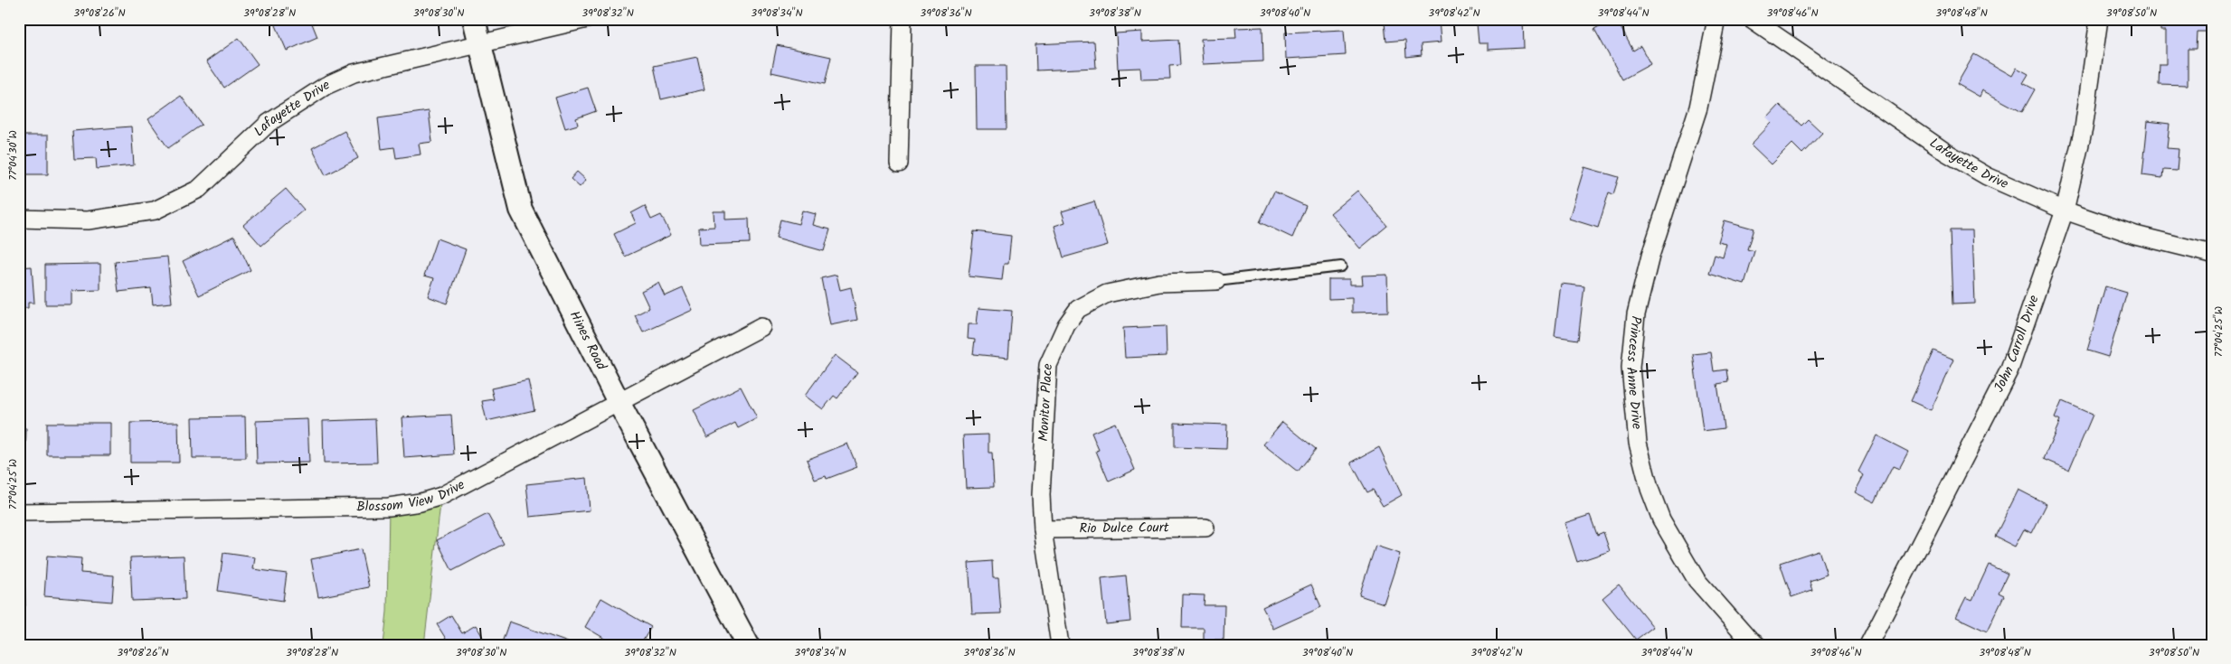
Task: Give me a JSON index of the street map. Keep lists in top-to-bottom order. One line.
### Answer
{"streets":{"street":["Lafayette Drive","Hines Road","John Carroll Drive","Princess Anne Drive","Monitor Place","Blossom View Drive","Rio Dulce Court"]},"crossings":[["Lafayette Drive","Hines Road"],["Lafayette Drive","John Carroll Drive"],["Hines Road","Blossom View Drive"],["Monitor Place","Rio Dulce Court"]],"coordinates":["39°08'26\"N","39°08'28\"N","39°08'30\"N","39°08'32\"N","39°08'34\"N","39°08'36\"N","39°08'38\"N","39°08'40\"N","39°08'42\"N","39°08'44\"N","39°08'46\"N","39°08'48\"N","39°08'50\"N","77°04'30\"W","77°04'25\"W"]}
